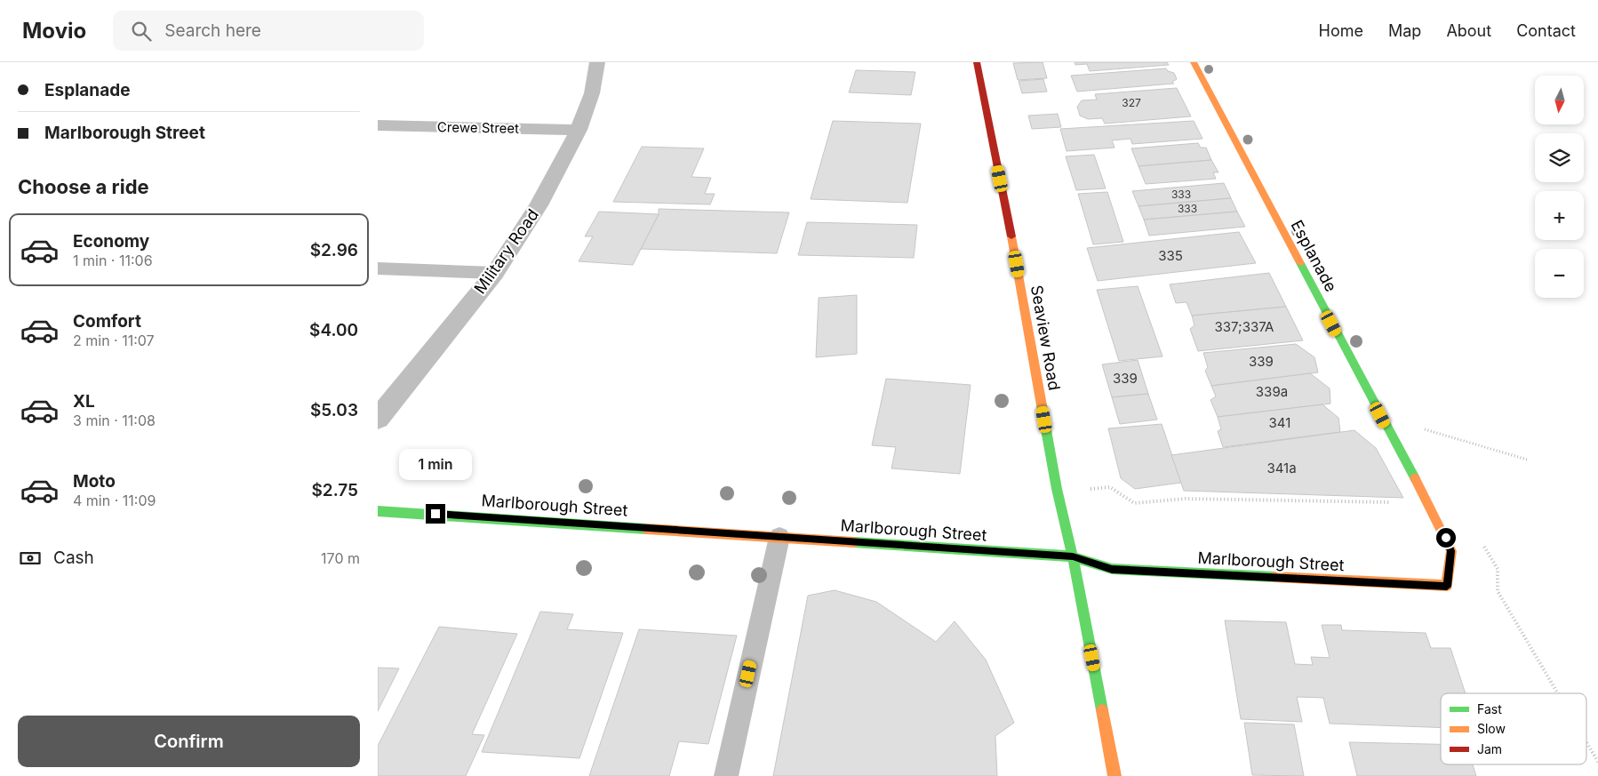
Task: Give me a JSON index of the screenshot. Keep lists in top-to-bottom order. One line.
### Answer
{"streets":{"street":["Crewe Street","Military Road","Esplanade","Seaview Road","Marlborough Street"]},"crossings":[["Crewe Street","Military Road"],["Esplanade","Marlborough Street"],["Seaview Road","Marlborough Street"]],"house_numbers":["327","333","333","335","337;337A","339","339","339a","341","341a"],"legend":["Fast","Slow","Jam"],"north":"bottom","page":{"header":"Movio","search":"Search here","nav":["Home","Map","About","Contact"],"banner":["Esplanade","Marlborough Street"],"map_buttons":["+","−"],"heading":"Choose a ride","list":[{"name":"Economy","note":"1 min · 11:06","value":"$2.96"},{"name":"Comfort","note":"2 min · 11:07","value":"$4.00"},{"name":"XL","note":"3 min · 11:08","value":"$5.03"},{"name":"Moto","note":"4 min · 11:09","value":"$2.75"}],"bubble":"1 min","pay":["Cash","170 m"],"buttons":"Confirm"}}
